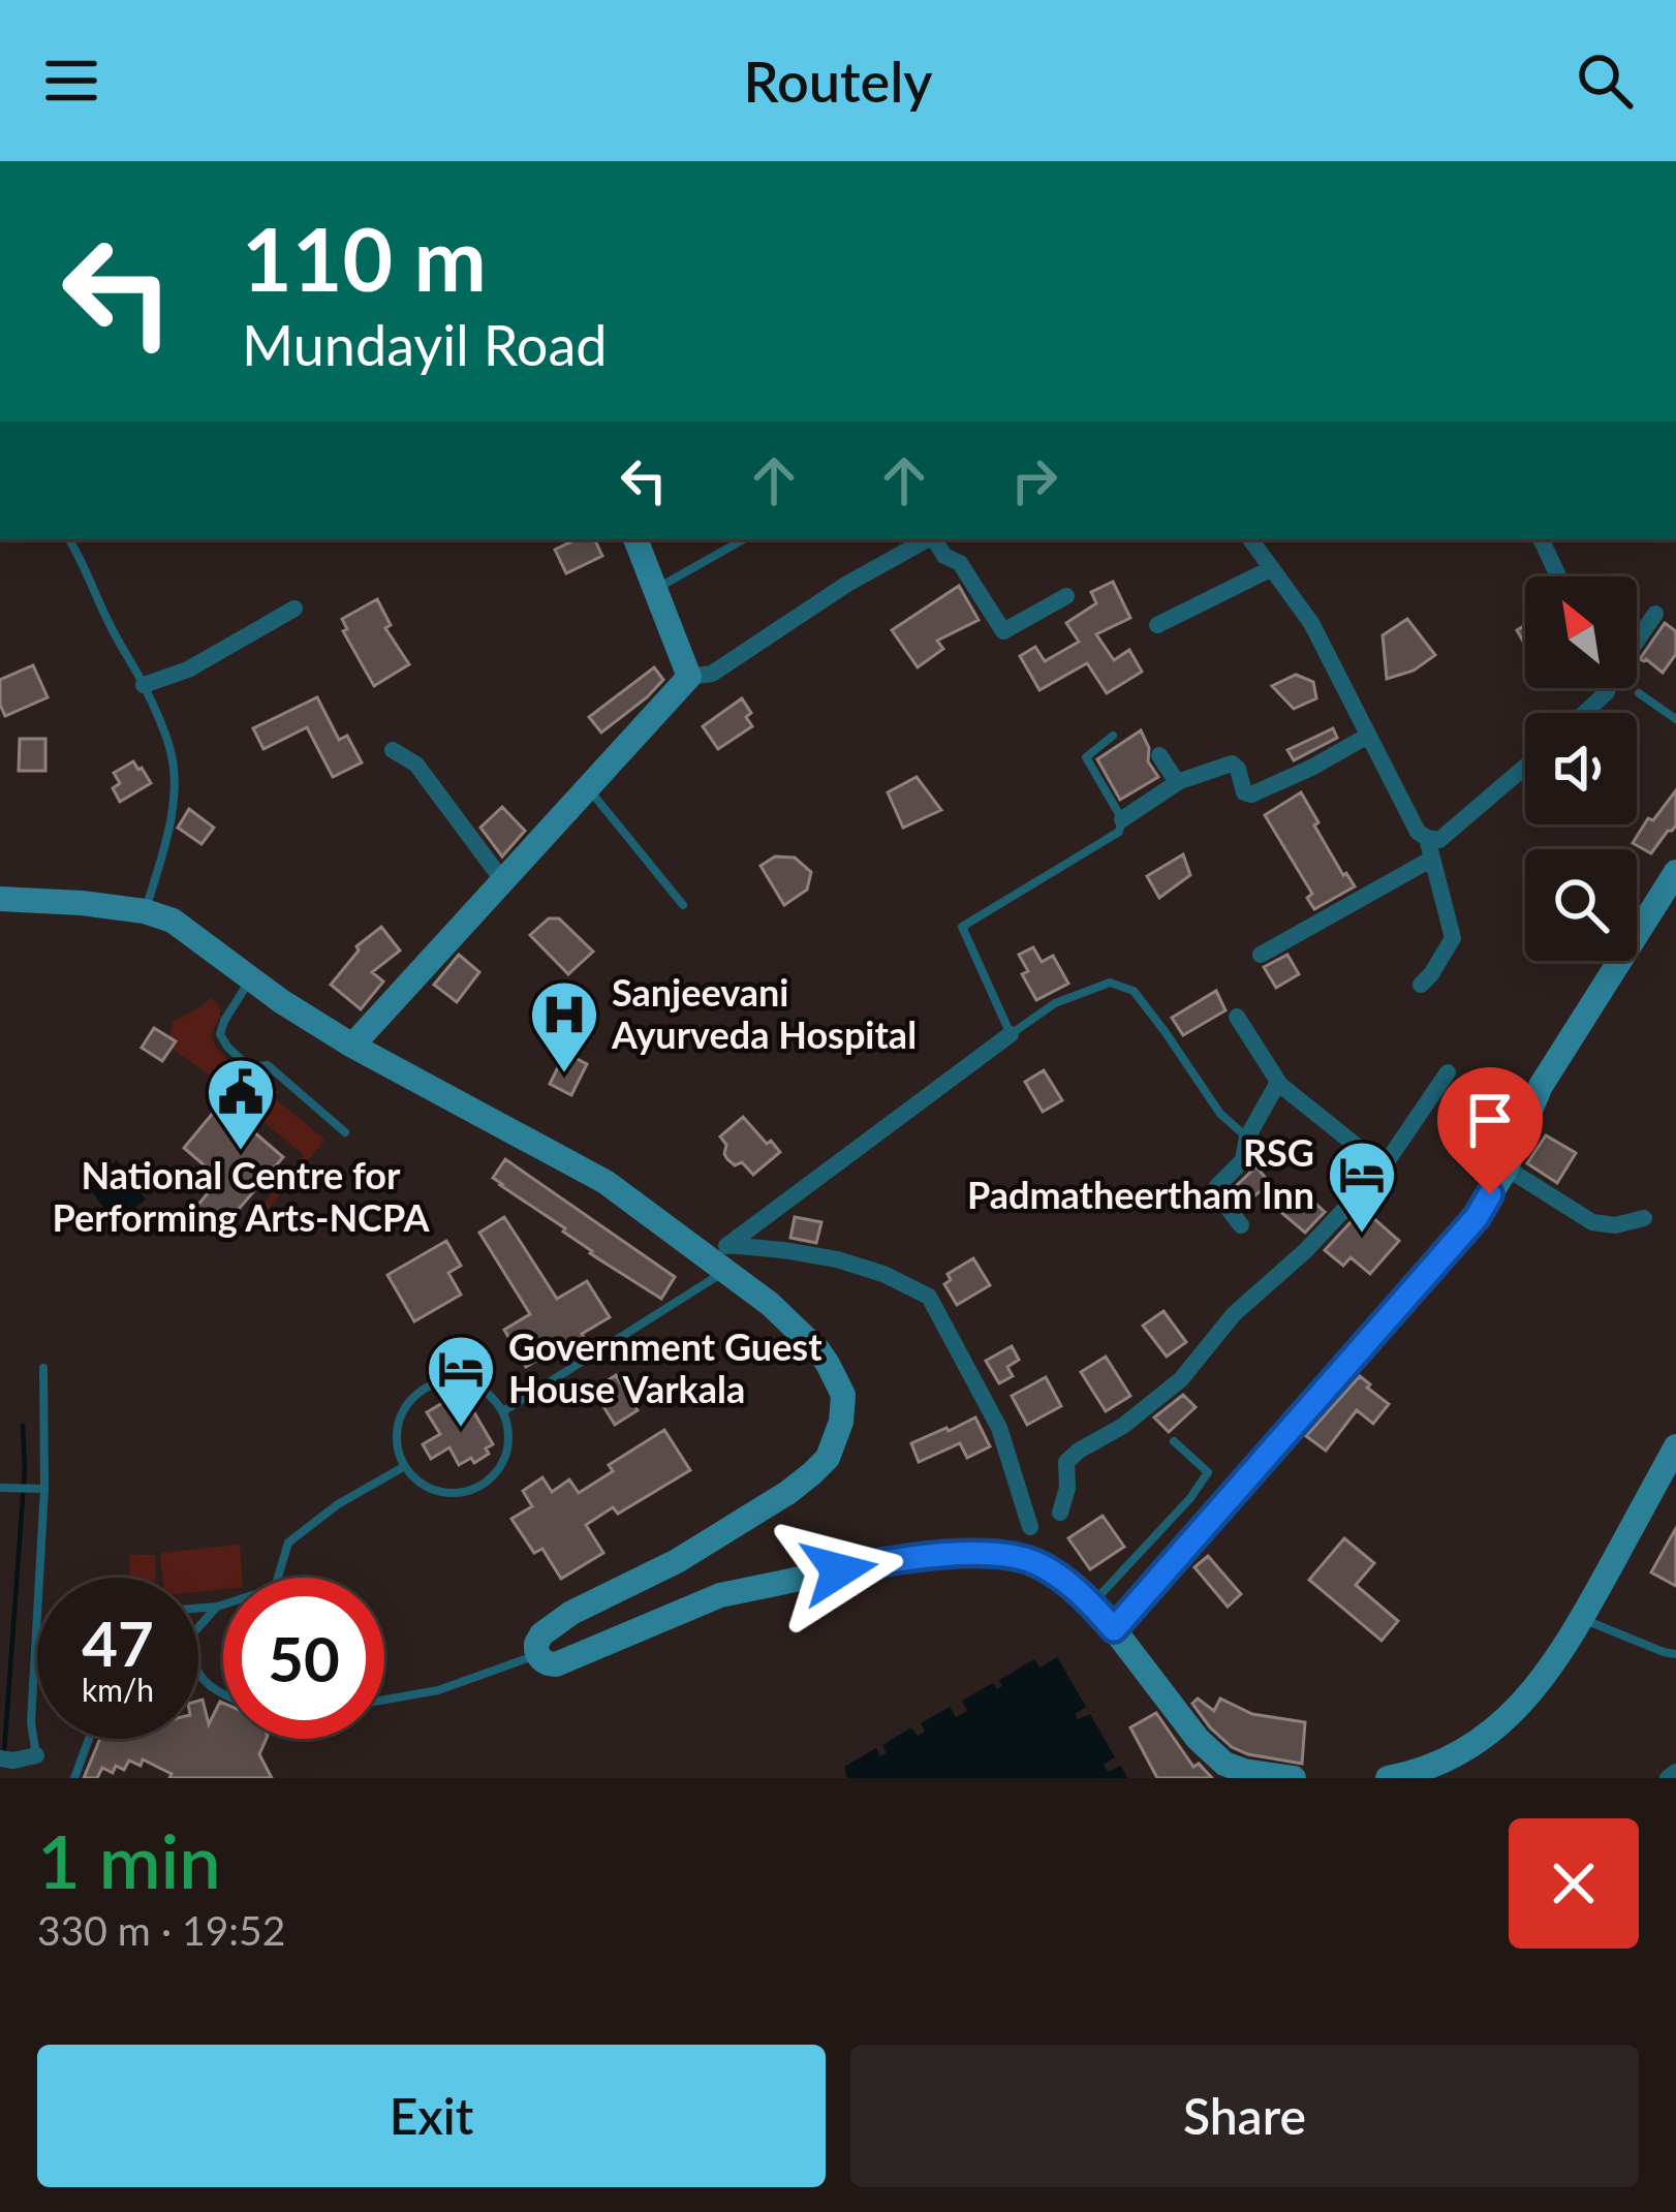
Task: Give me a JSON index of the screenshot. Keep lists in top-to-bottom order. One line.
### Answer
{"places":{"hospital":["Sanjeevani Ayurveda Hospital"],"public building":["National Centre for Performing Arts-NCPA"],"hotel":["RSG Padmatheertham Inn","Government Guest House Varkala"]},"north":"top left","page":{"header":"Routely","turn":["110 m","Mundayil Road"],"speed":"47 km/h","limit":"50","heading":["1 min","330 m · 19:52"],"buttons":["Exit","Share"]}}
